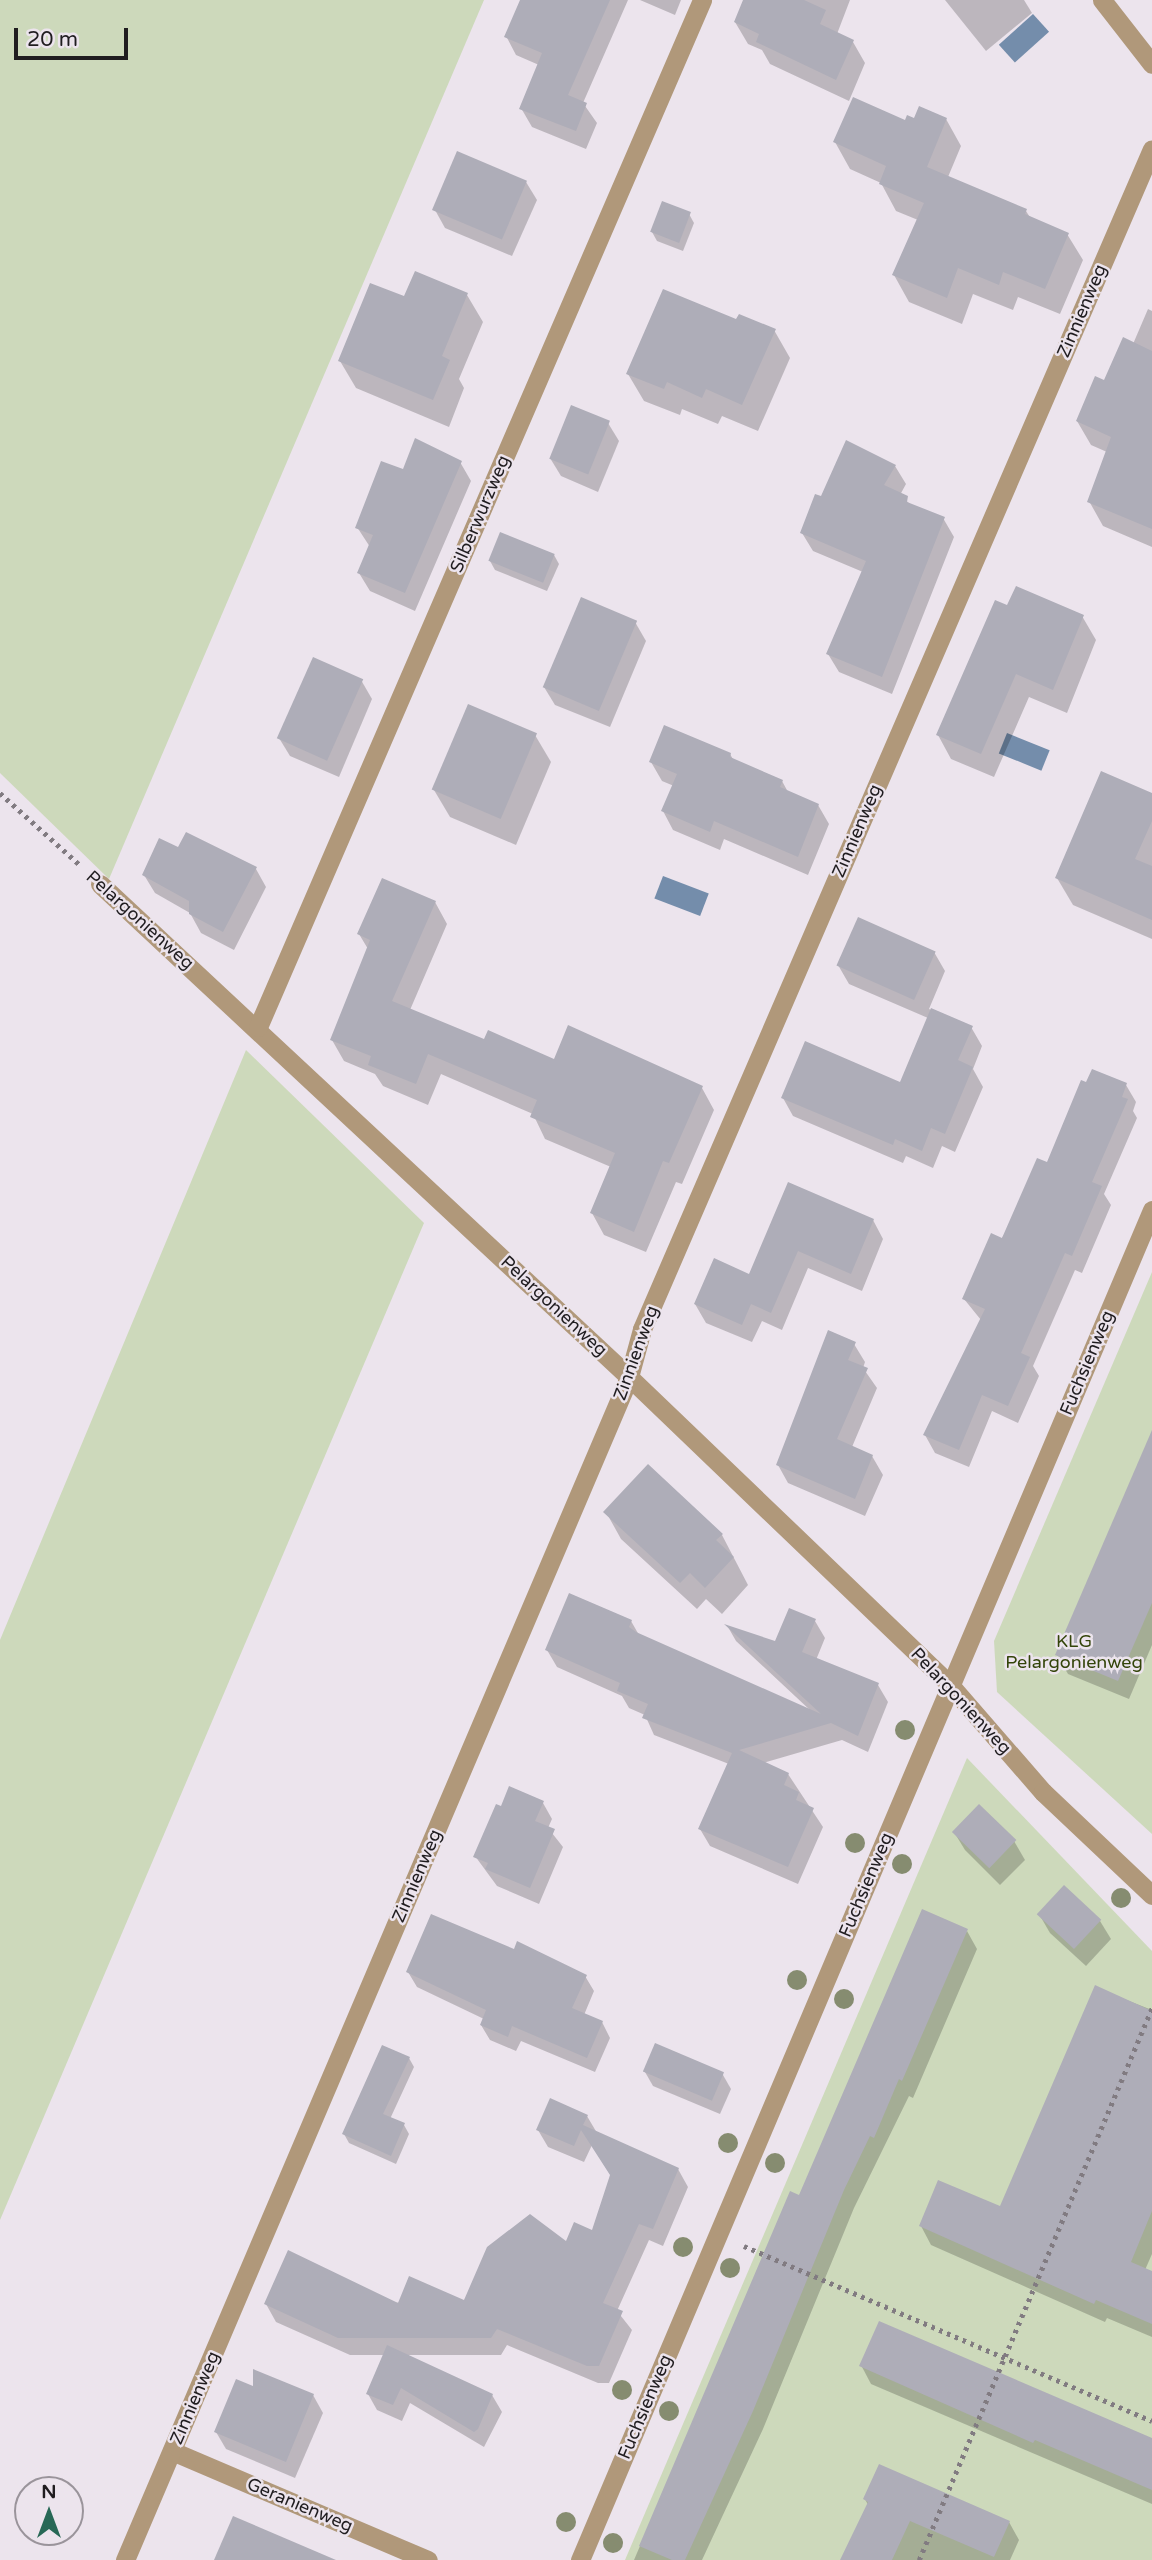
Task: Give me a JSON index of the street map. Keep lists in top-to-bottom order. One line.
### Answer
{"streets":{"street":["Zinnienweg","Silberwurzweg","Pelargonienweg","Fuchsienweg","Geranienweg"]},"crossings":[["Zinnienweg","Pelargonienweg"],["Zinnienweg","Geranienweg"],["Silberwurzweg","Pelargonienweg"],["Pelargonienweg","Fuchsienweg"]],"parks":["KLG Pelargonienweg"],"scale_bar":"20 m","north":"top"}
